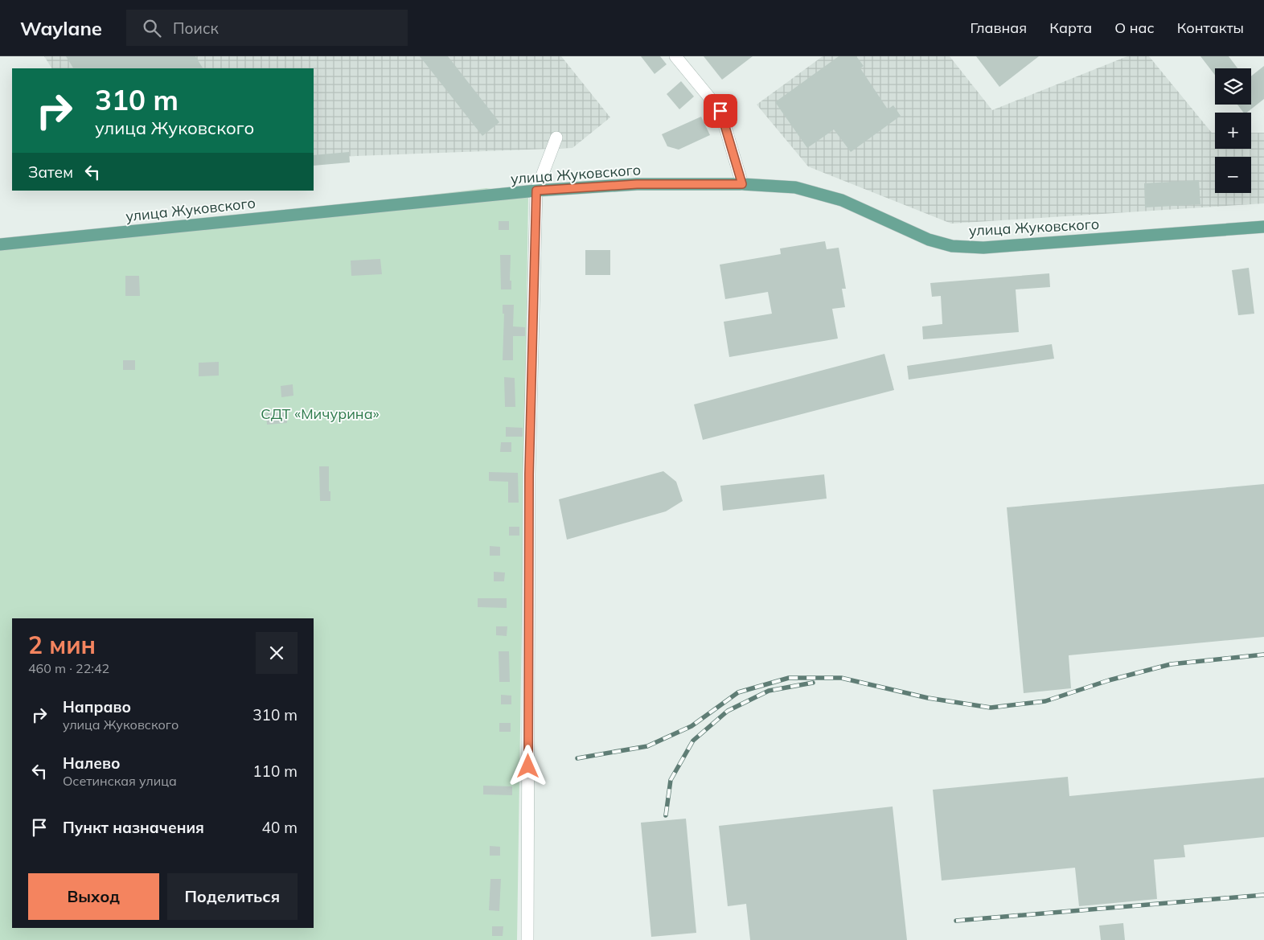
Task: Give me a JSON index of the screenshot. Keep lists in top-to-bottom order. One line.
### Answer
{"streets":{"main road":["улица Жуковского"]},"parks":["СДТ «Мичурина»"],"page":{"header":"Waylane","search":"Поиск","nav":["Главная","Карта","О нас","Контакты"],"map_buttons":["+","−"],"turn":["310 m","улица Жуковского"],"then":"Затем","heading":["2 мин","460 m · 22:42"],"list":[{"name":"Направо","note":"улица Жуковского","value":"310 m"},{"name":"Налево","note":"Осетинская улица","value":"110 m"},{"name":"Пункт назначения","value":"40 m"}],"buttons":["Выход","Поделиться"]}}
